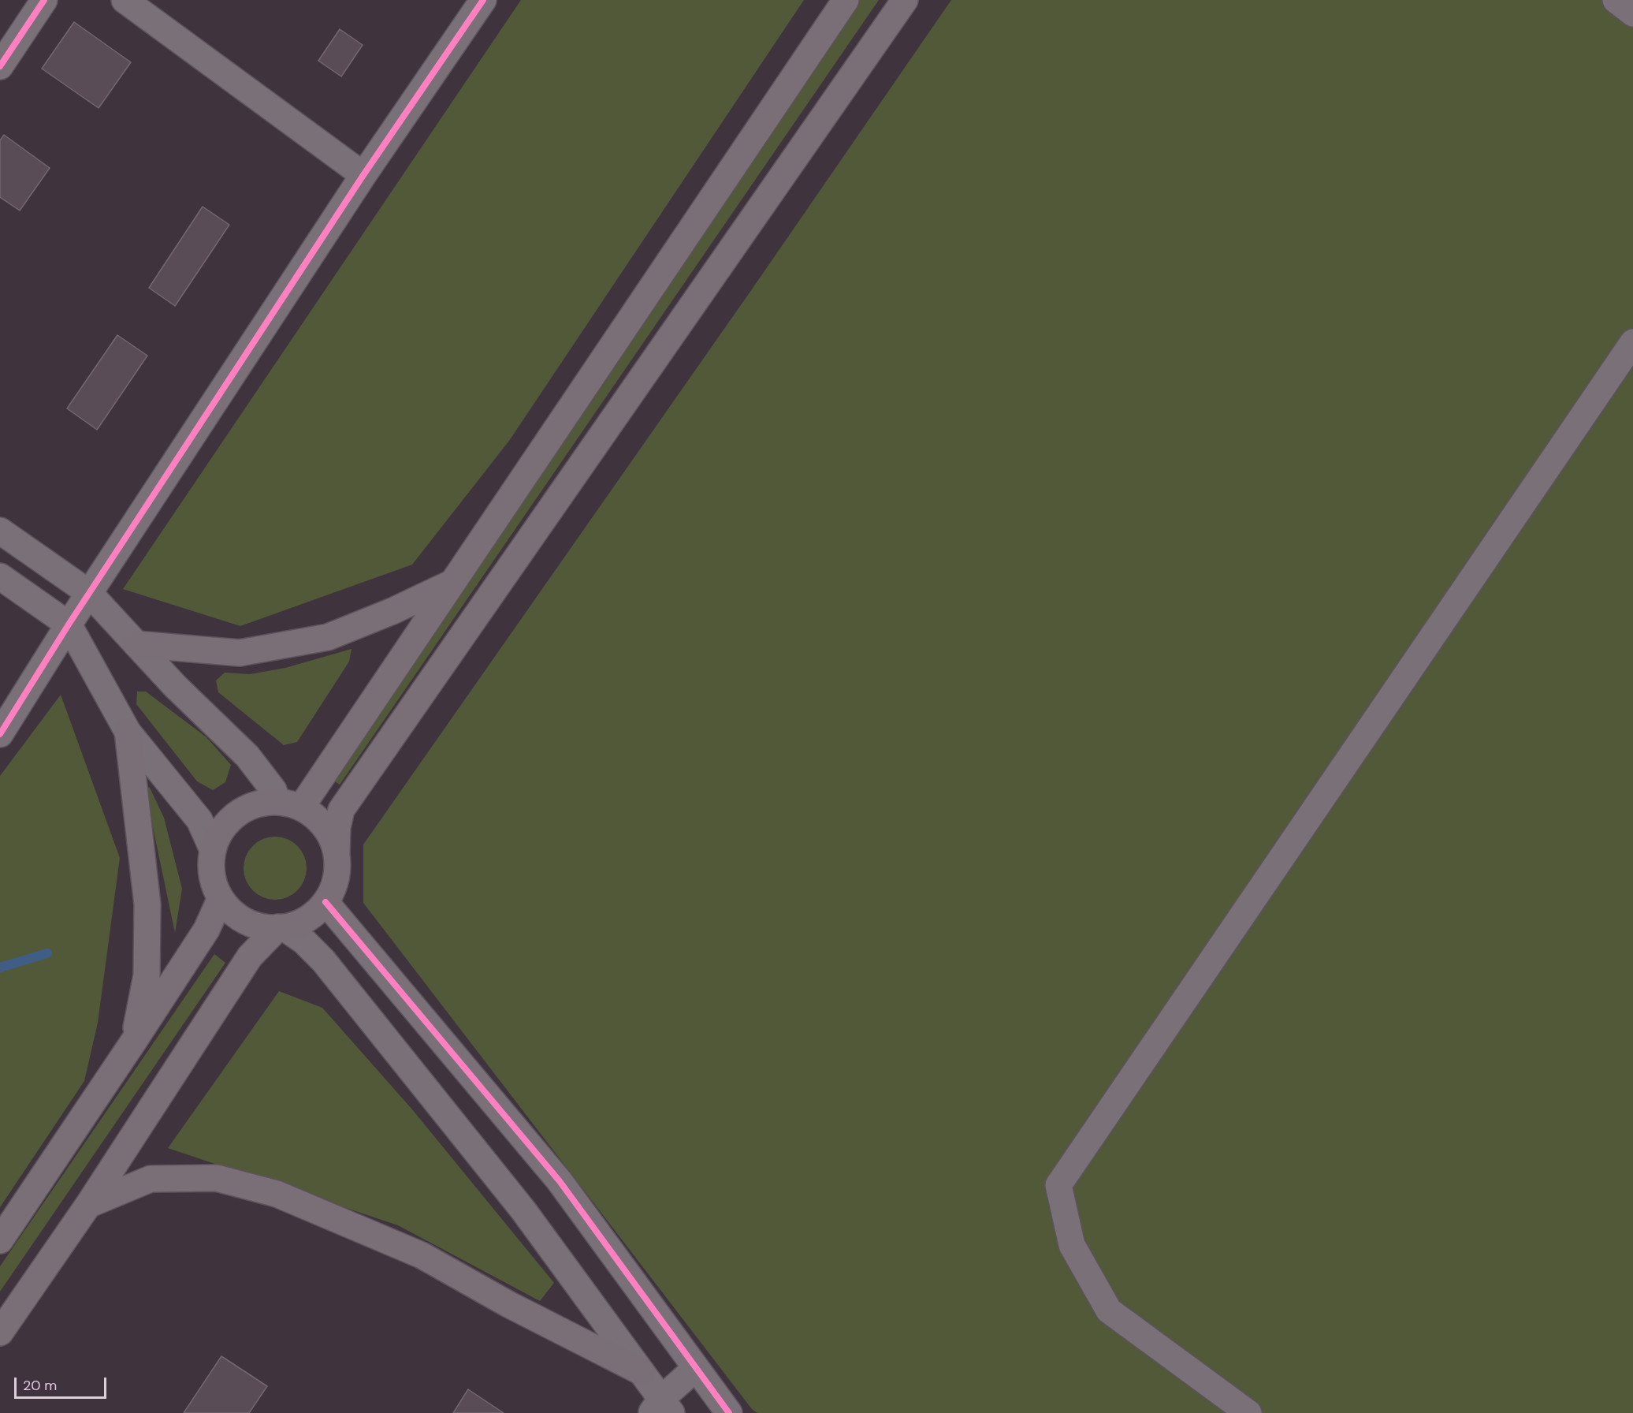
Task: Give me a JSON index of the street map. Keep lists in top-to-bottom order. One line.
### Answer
{"scale_bar":"20 m"}
